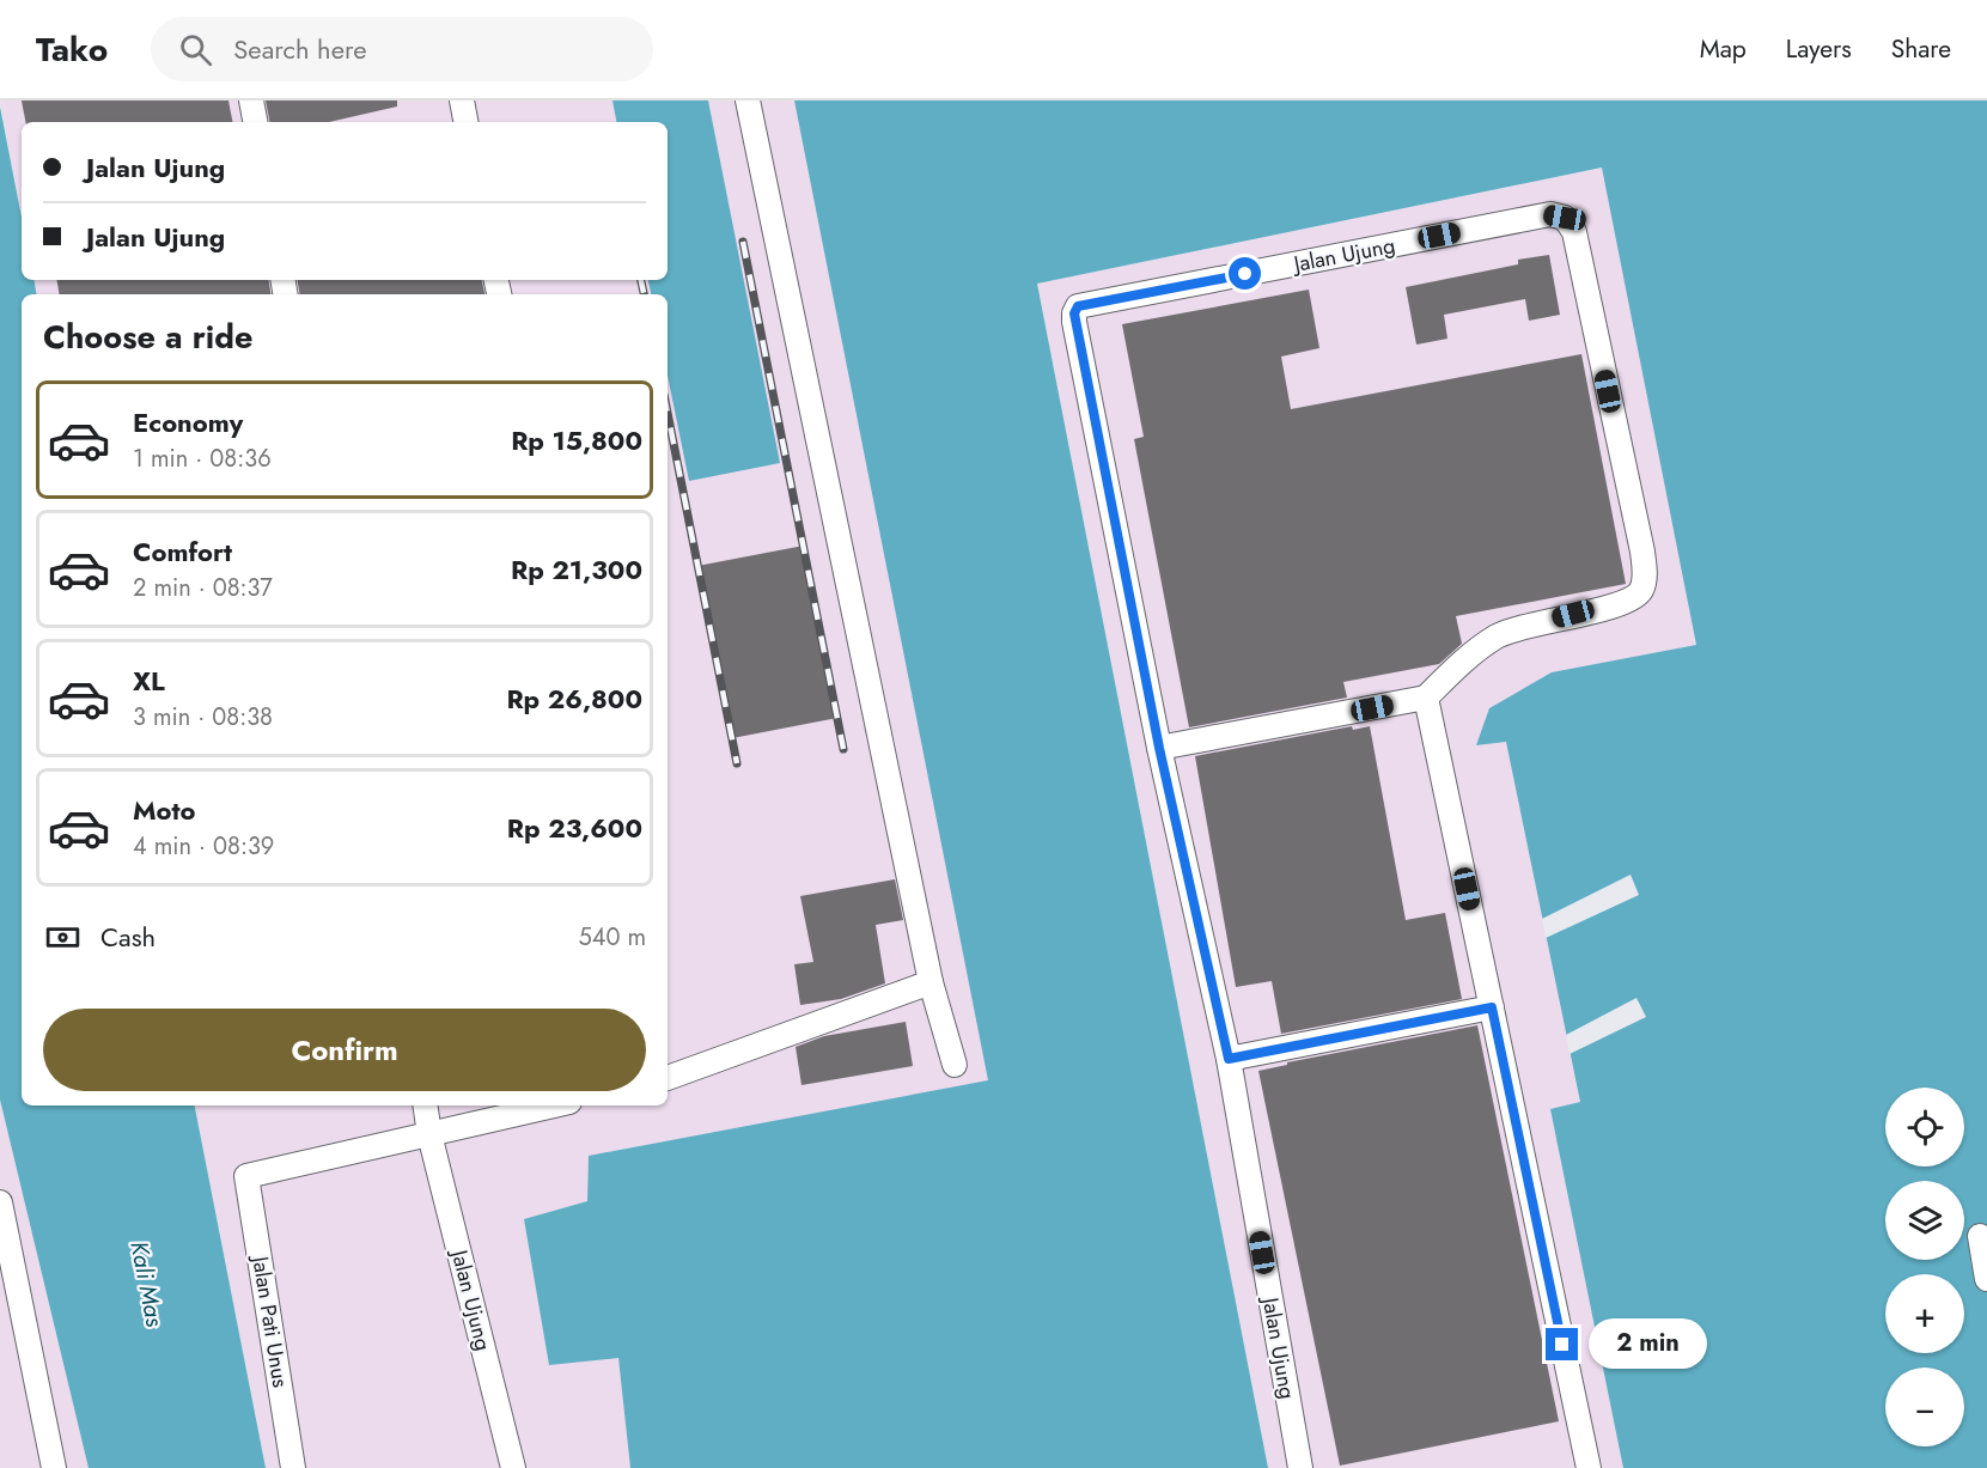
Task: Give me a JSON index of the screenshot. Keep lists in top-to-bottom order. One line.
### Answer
{"streets":{"lane":["Jalan Ujung","Jalan Pati Unus"]},"crossings":[["Jalan Ujung","Jalan Pati Unus"]],"water":["Kali Mas"],"page":{"header":"Tako","search":"Search here","nav":["Map","Layers","Share"],"banner":["Jalan Ujung","Jalan Ujung"],"heading":"Choose a ride","list":[{"name":"Economy","note":"1 min · 08:36","value":"Rp 15,800"},{"name":"Comfort","note":"2 min · 08:37","value":"Rp 21,300"},{"name":"XL","note":"3 min · 08:38","value":"Rp 26,800"},{"name":"Moto","note":"4 min · 08:39","value":"Rp 23,600"}],"pay":["Cash","540 m"],"buttons":"Confirm","map_buttons":["+","−"],"bubble":"2 min"}}
